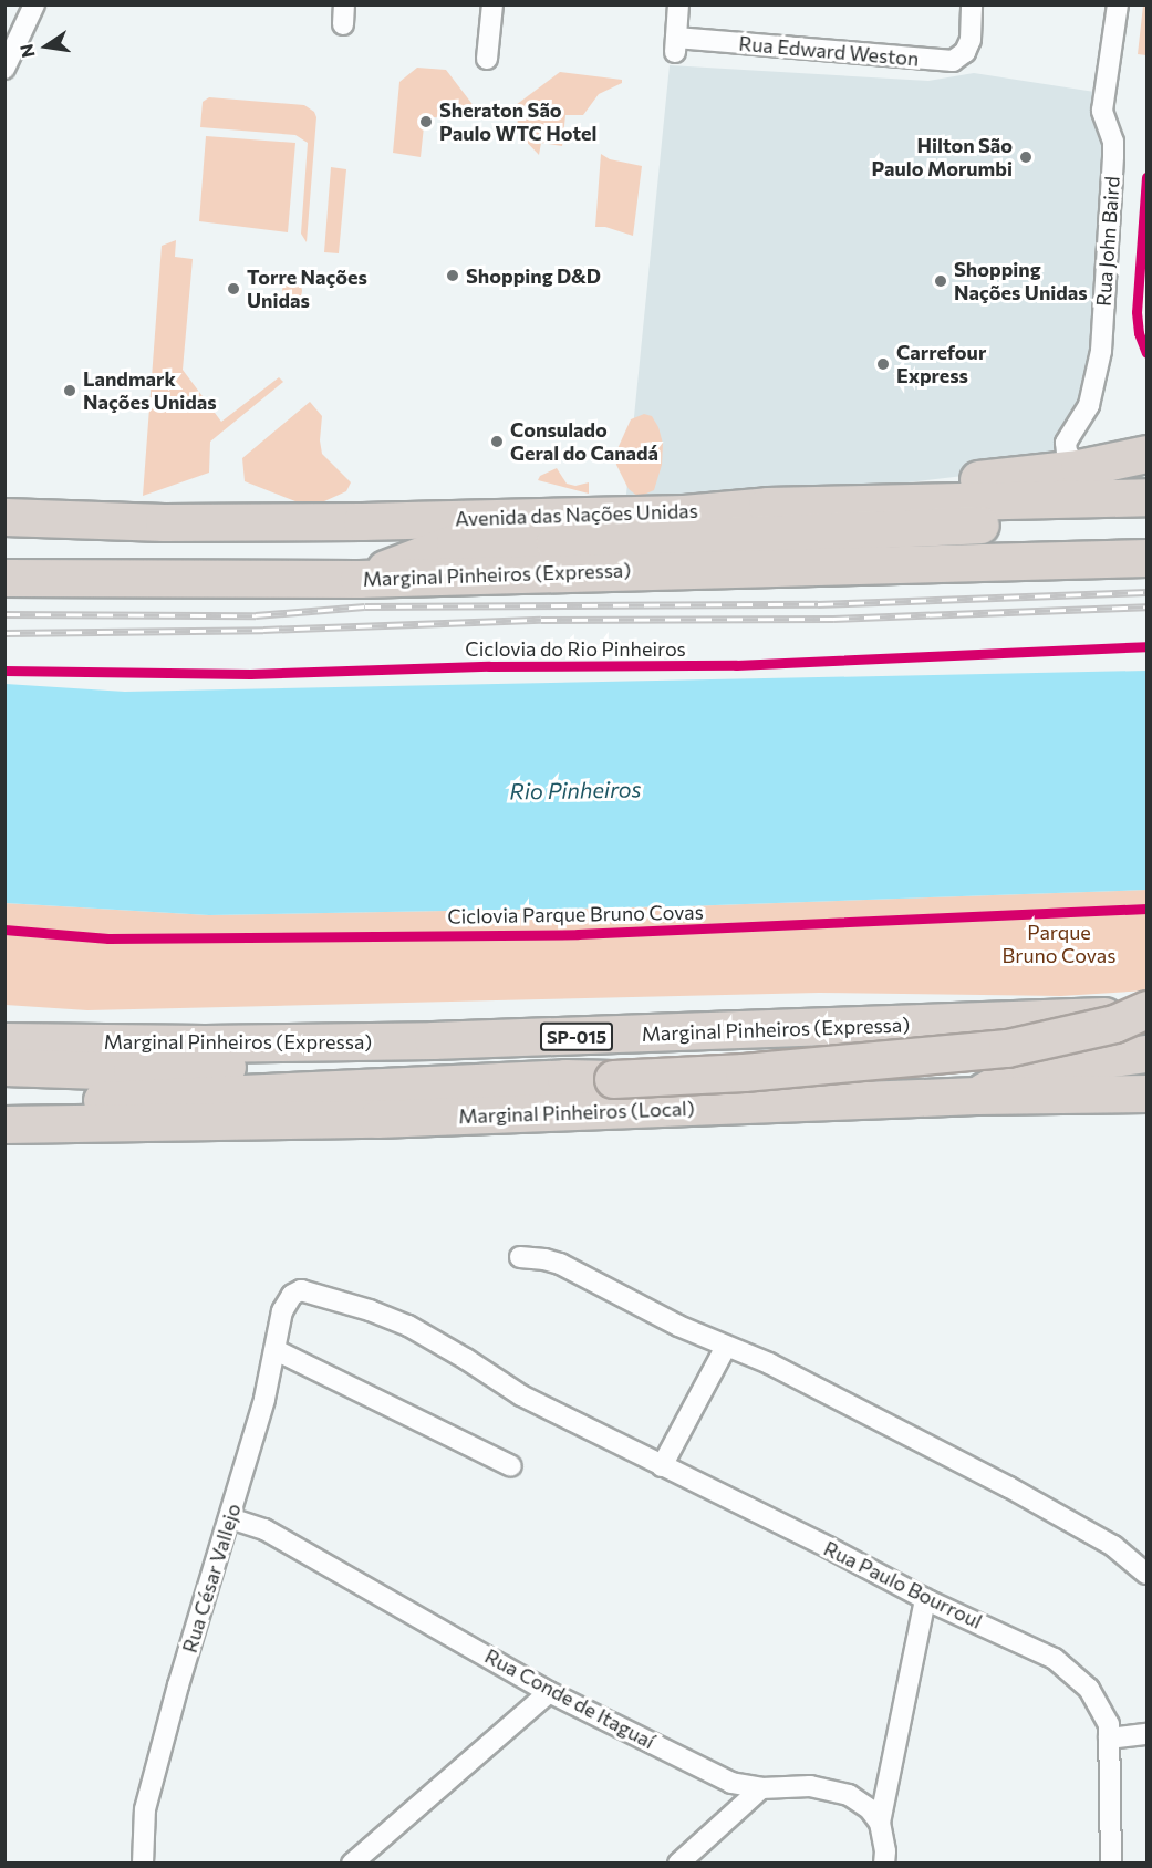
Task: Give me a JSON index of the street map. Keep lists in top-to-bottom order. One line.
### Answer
{"streets":{"highway":["Avenida das Nações Unidas","Marginal Pinheiros (Expressa)","SP-015","Marginal Pinheiros (Local)"],"street":["Rua Edward Weston","Rua John Baird","Rua César Vallejo","Rua Paulo Bourroul","Rua Conde de Itaguaí"],"cycle path":["Ciclovia do Rio Pinheiros","Ciclovia Parque Bruno Covas"]},"crossings":[["Rua César Vallejo","Rua Paulo Bourroul"],["Rua César Vallejo","Rua Conde de Itaguaí"]],"water":["Rio Pinheiros"],"parks":["Parque Bruno Covas"],"places":["Sheraton São Paulo WTC Hotel","Hilton São Paulo Morumbi","Shopping D&D","Shopping Nações Unidas","Torre Nações Unidas","Carrefour Express","Landmark Nações Unidas","Consulado Geral do Canadá"],"north":"left"}
